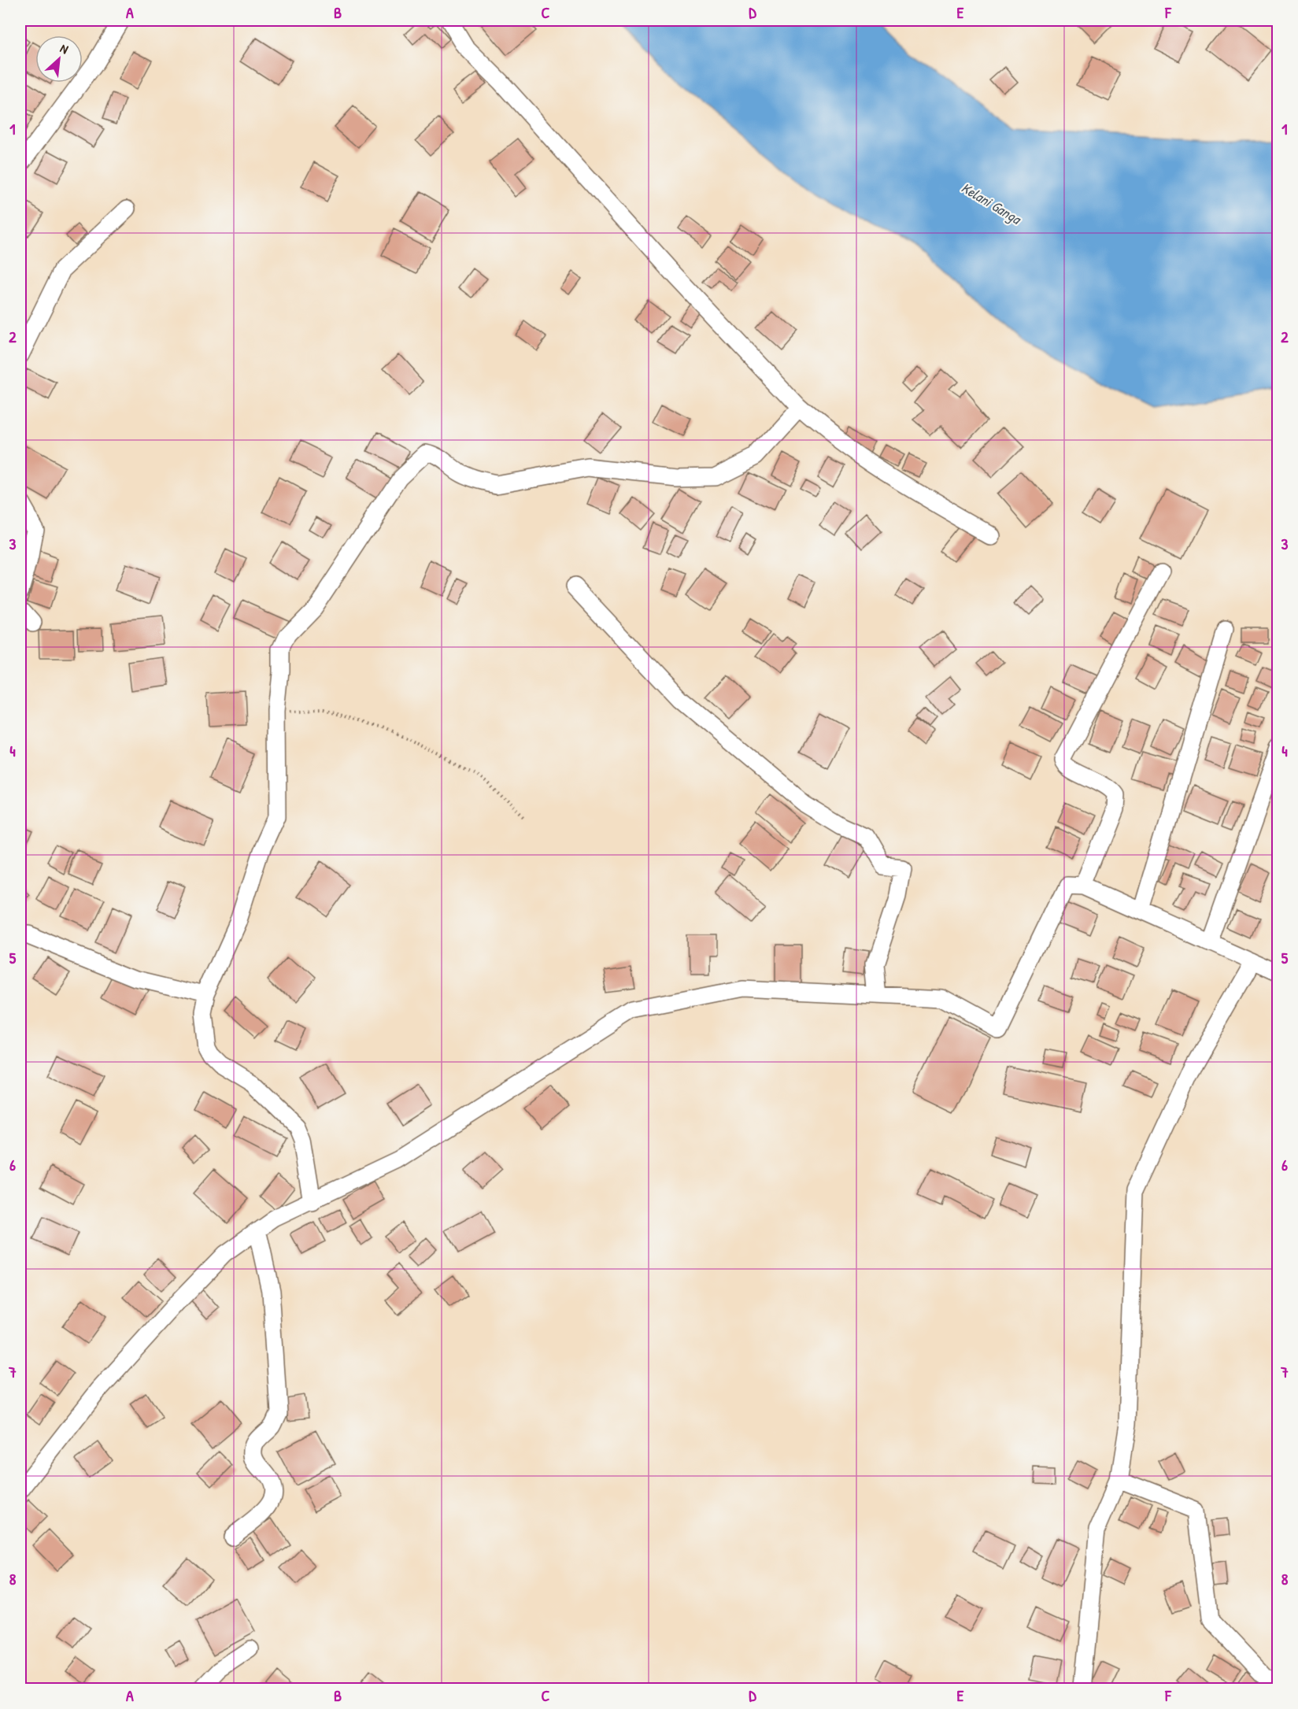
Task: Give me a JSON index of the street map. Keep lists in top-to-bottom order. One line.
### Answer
{"water":["Kelani Ganga"],"north":"top right","grid":{"columns":["A","B","C","D","E","F"],"rows":["1","2","3","4","5","6","7","8"]}}
